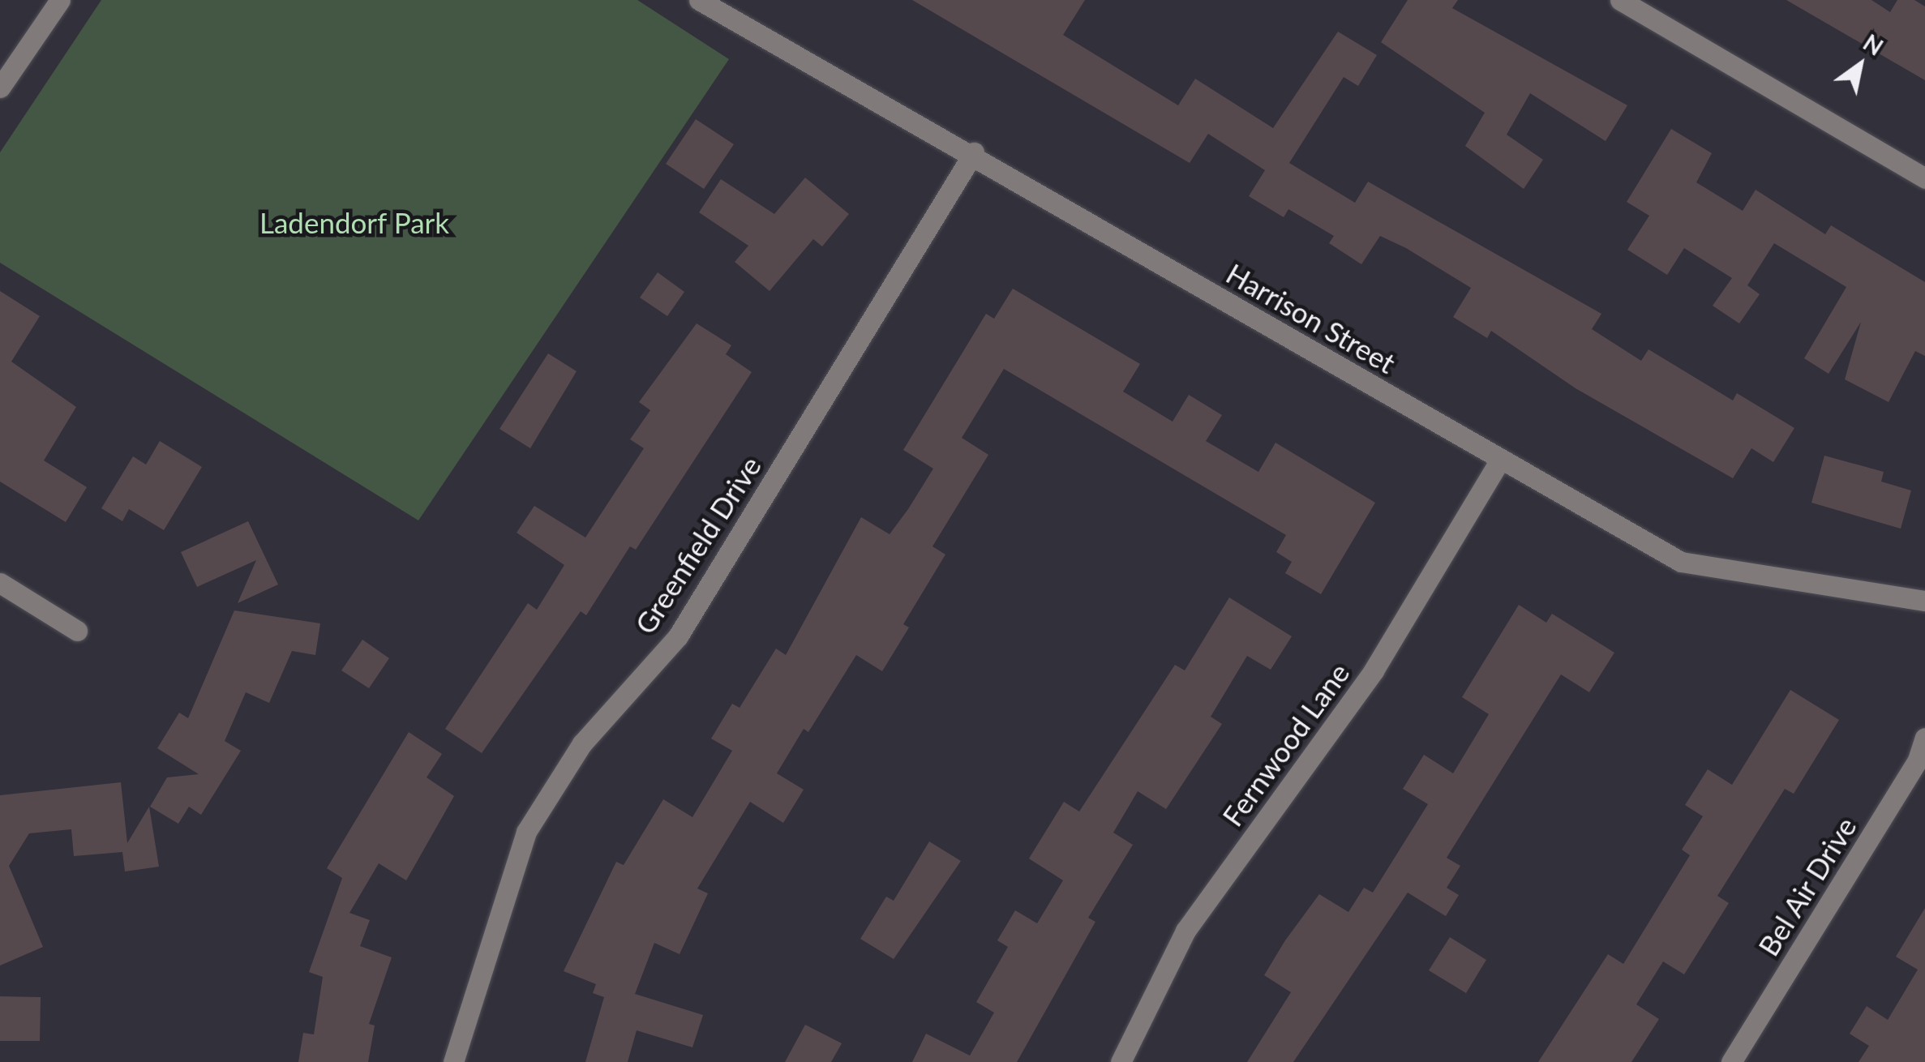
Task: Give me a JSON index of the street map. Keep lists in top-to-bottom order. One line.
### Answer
{"streets":{"street":["Harrison Street","Greenfield Drive","Fernwood Lane","Bel Air Drive"]},"crossings":[["Harrison Street","Greenfield Drive"],["Harrison Street","Fernwood Lane"]],"parks":["Ladendorf Park"],"north":"top right"}
